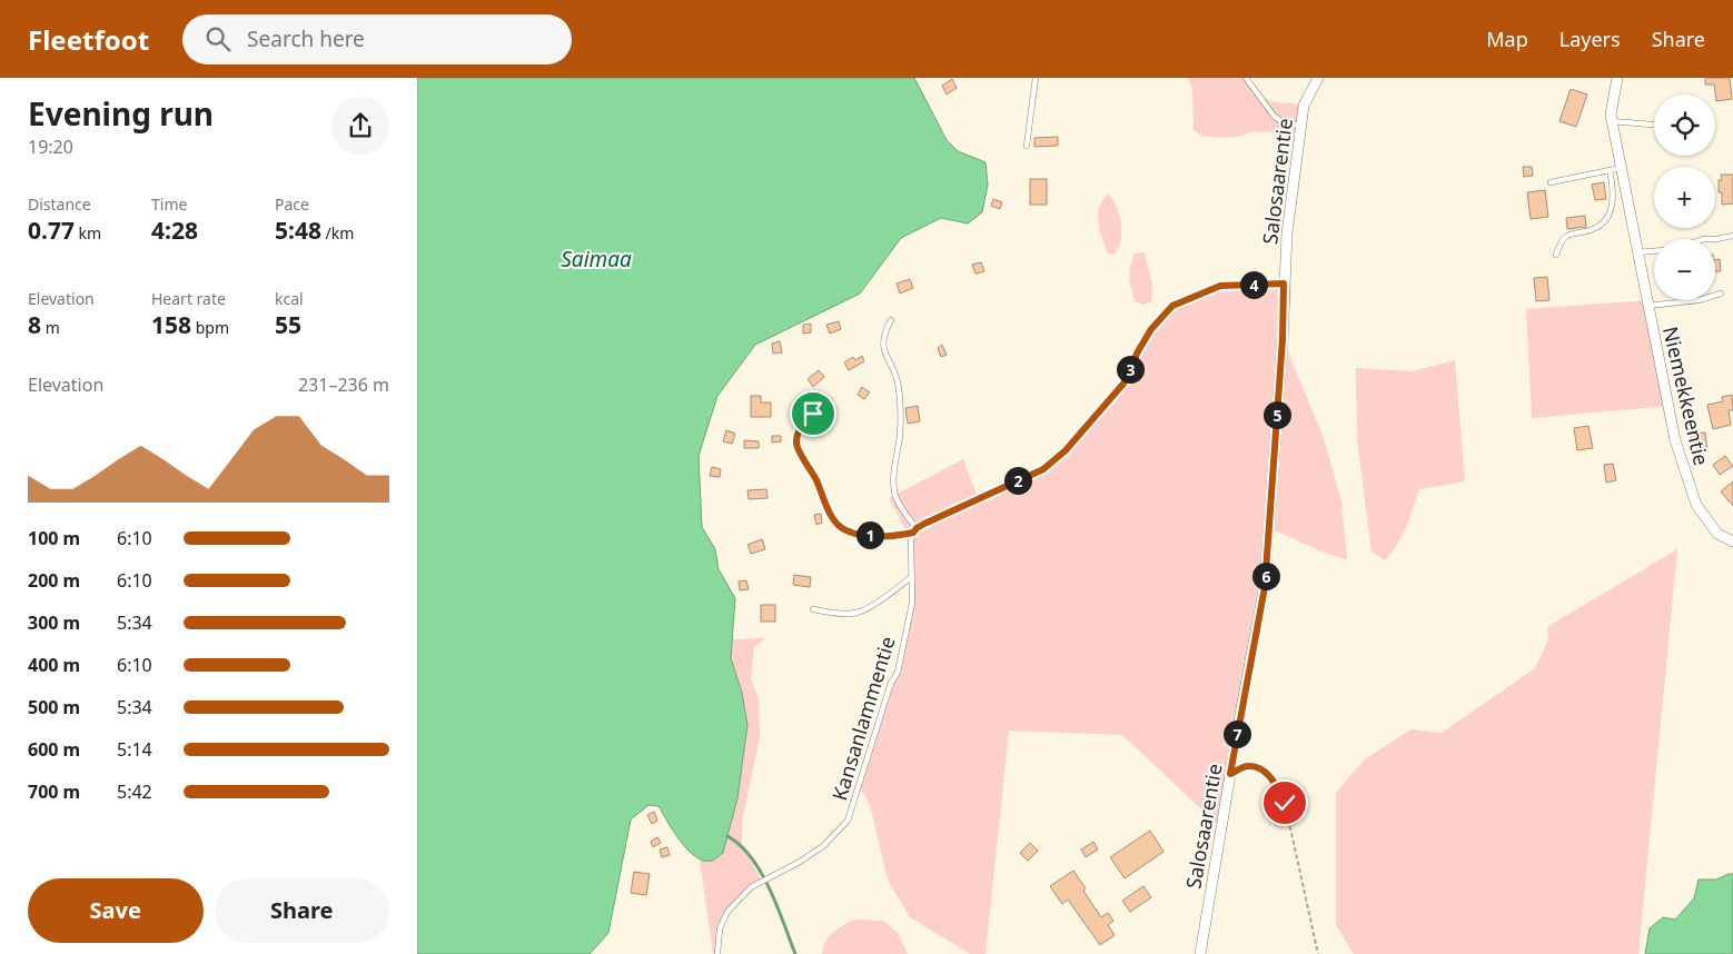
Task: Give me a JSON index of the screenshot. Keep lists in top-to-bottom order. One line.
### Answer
{"streets":{"street":["Salosaarentie","Niemekkeentie"],"lane":["Kansanlammentie"]},"water":["Saimaa"],"page":{"header":"Fleetfoot","search":"Search here","nav":["Map","Layers","Share"],"heading":["Evening run","19:20"],"map_buttons":["+","−"],"stats":[["Distance","0.77 km"],["Time","4:28"],["Pace","5:48 /km"],["Elevation","8 m"],["Heart rate","158 bpm"],["kcal","55"]],"pins":["4","3","5","2","1","6","7"],"chart":["Elevation","231–236 m"],"list":[{"name":"100 m","note":"6:10"},{"name":"200 m","note":"6:10"},{"name":"300 m","note":"5:34"},{"name":"400 m","note":"6:10"},{"name":"500 m","note":"5:34"},{"name":"600 m","note":"5:14"},{"name":"700 m","note":"5:42"}],"buttons":["Save","Share"]}}
